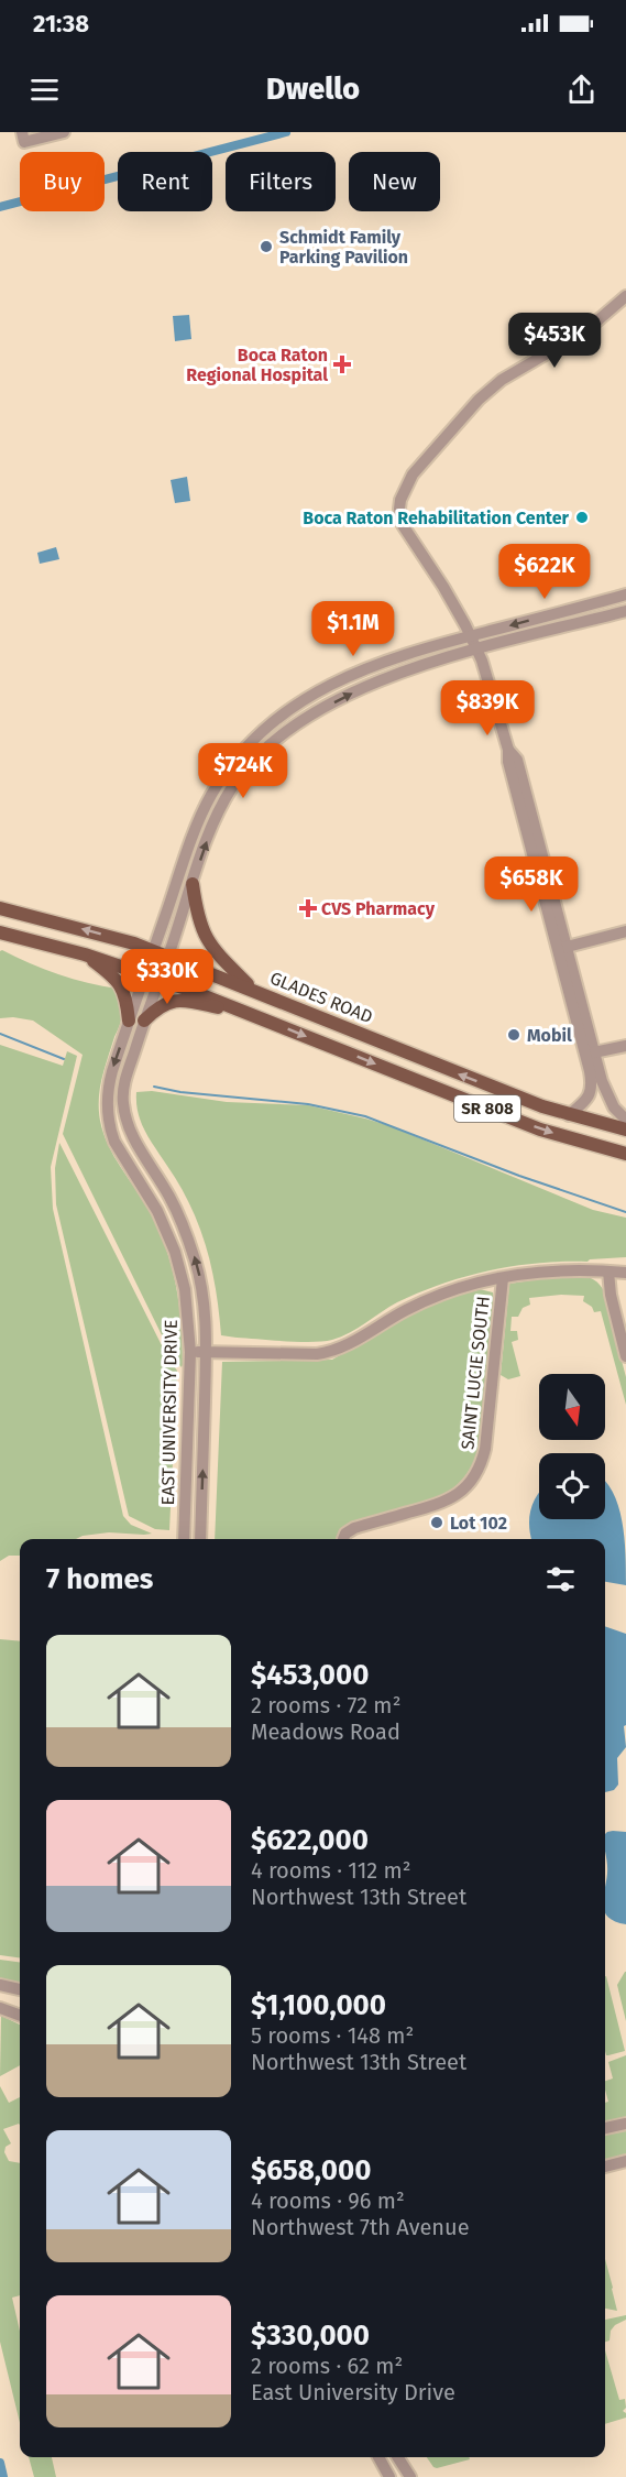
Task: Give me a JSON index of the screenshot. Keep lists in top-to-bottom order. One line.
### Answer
{"streets":{"main road":["GLADES ROAD","SR 808"],"street":["SAINT LUCIE SOUTH","EAST UNIVERSITY DRIVE"]},"crossings":[["GLADES ROAD","EAST UNIVERSITY DRIVE"],["SR 808","EAST UNIVERSITY DRIVE"]],"places":{"other":["Schmidt Family Parking Pavilion","Boca Raton Rehabilitation Center","Mobil","Lot 102"],"health":["Boca Raton Regional Hospital","CVS Pharmacy"]},"north":"bottom","page":{"status":"21:38","header":"Dwello","chip":["Buy","Rent","Filters","New"],"price":["$453K","$622K","$1.1M","$839K","$724K","$658K","$330K"],"heading":"7 homes","list":[{"name":"$453,000","note":"2 rooms · 72 m² · Meadows Road"},{"name":"$622,000","note":"4 rooms · 112 m² · Northwest 13th Street"},{"name":"$1,100,000","note":"5 rooms · 148 m² · Northwest 13th Street"},{"name":"$658,000","note":"4 rooms · 96 m² · Northwest 7th Avenue"},{"name":"$330,000","note":"2 rooms · 62 m² · East University Drive"}]}}
